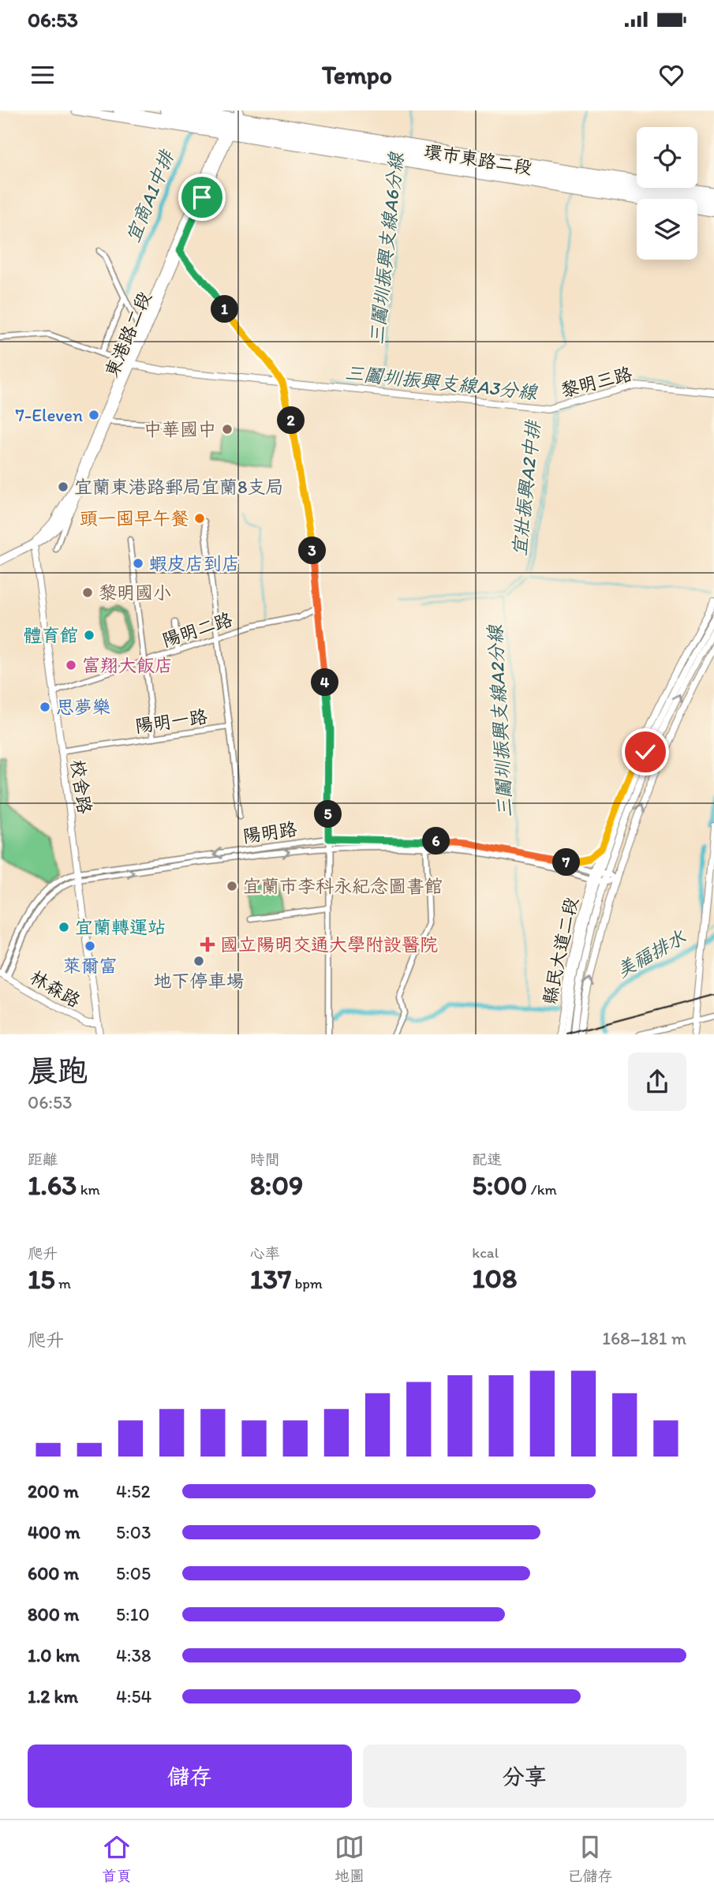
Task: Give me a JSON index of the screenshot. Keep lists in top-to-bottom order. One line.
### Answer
{"streets":{"main road":["環市東路二段","東港路二段"],"street":["黎明三路","陽明二路","陽明一路","校舍路","陽明路","縣民大道二段","林森路"]},"crossings":[["環市東路二段","東港路二段"],["東港路二段","黎明三路"],["東港路二段","校舍路"],["陽明二路","校舍路"],["陽明一路","校舍路"],["校舍路","陽明路"],["校舍路","林森路"],["陽明路","縣民大道二段"]],"water":["宜商A1中排","三鬮圳振興支線A6分線","三鬮圳振興支線A3分線","宜壯振興A2中排","三鬮圳振興支線A2分線","美福排水"],"places":{"other":["7-Eleven","中華國中","宜蘭東港路郵局宜蘭8支局","頭一囤早午餐","蝦皮店到店","黎明國小","體育館","富翔大飯店","思夢樂","宜蘭市李科永紀念圖書館","宜蘭轉運站","萊爾富","地下停車場"],"health":["國立陽明交通大學附設醫院"]},"page":{"status":"06:53","header":"Tempo","pins":["1","2","3","4","5","6","7"],"heading":["晨跑","06:53"],"stats":[["距離","1.63 km"],["時間","8:09"],["配速","5:00 /km"],["爬升","15 m"],["心率","137 bpm"],["kcal","108"]],"chart":["爬升","168–181 m"],"list":[{"name":"200 m","note":"4:52"},{"name":"400 m","note":"5:03"},{"name":"600 m","note":"5:05"},{"name":"800 m","note":"5:10"},{"name":"1.0 km","note":"4:38"},{"name":"1.2 km","note":"4:54"}],"buttons":["儲存","分享"],"tabs":["首頁","地圖","已儲存"]}}
